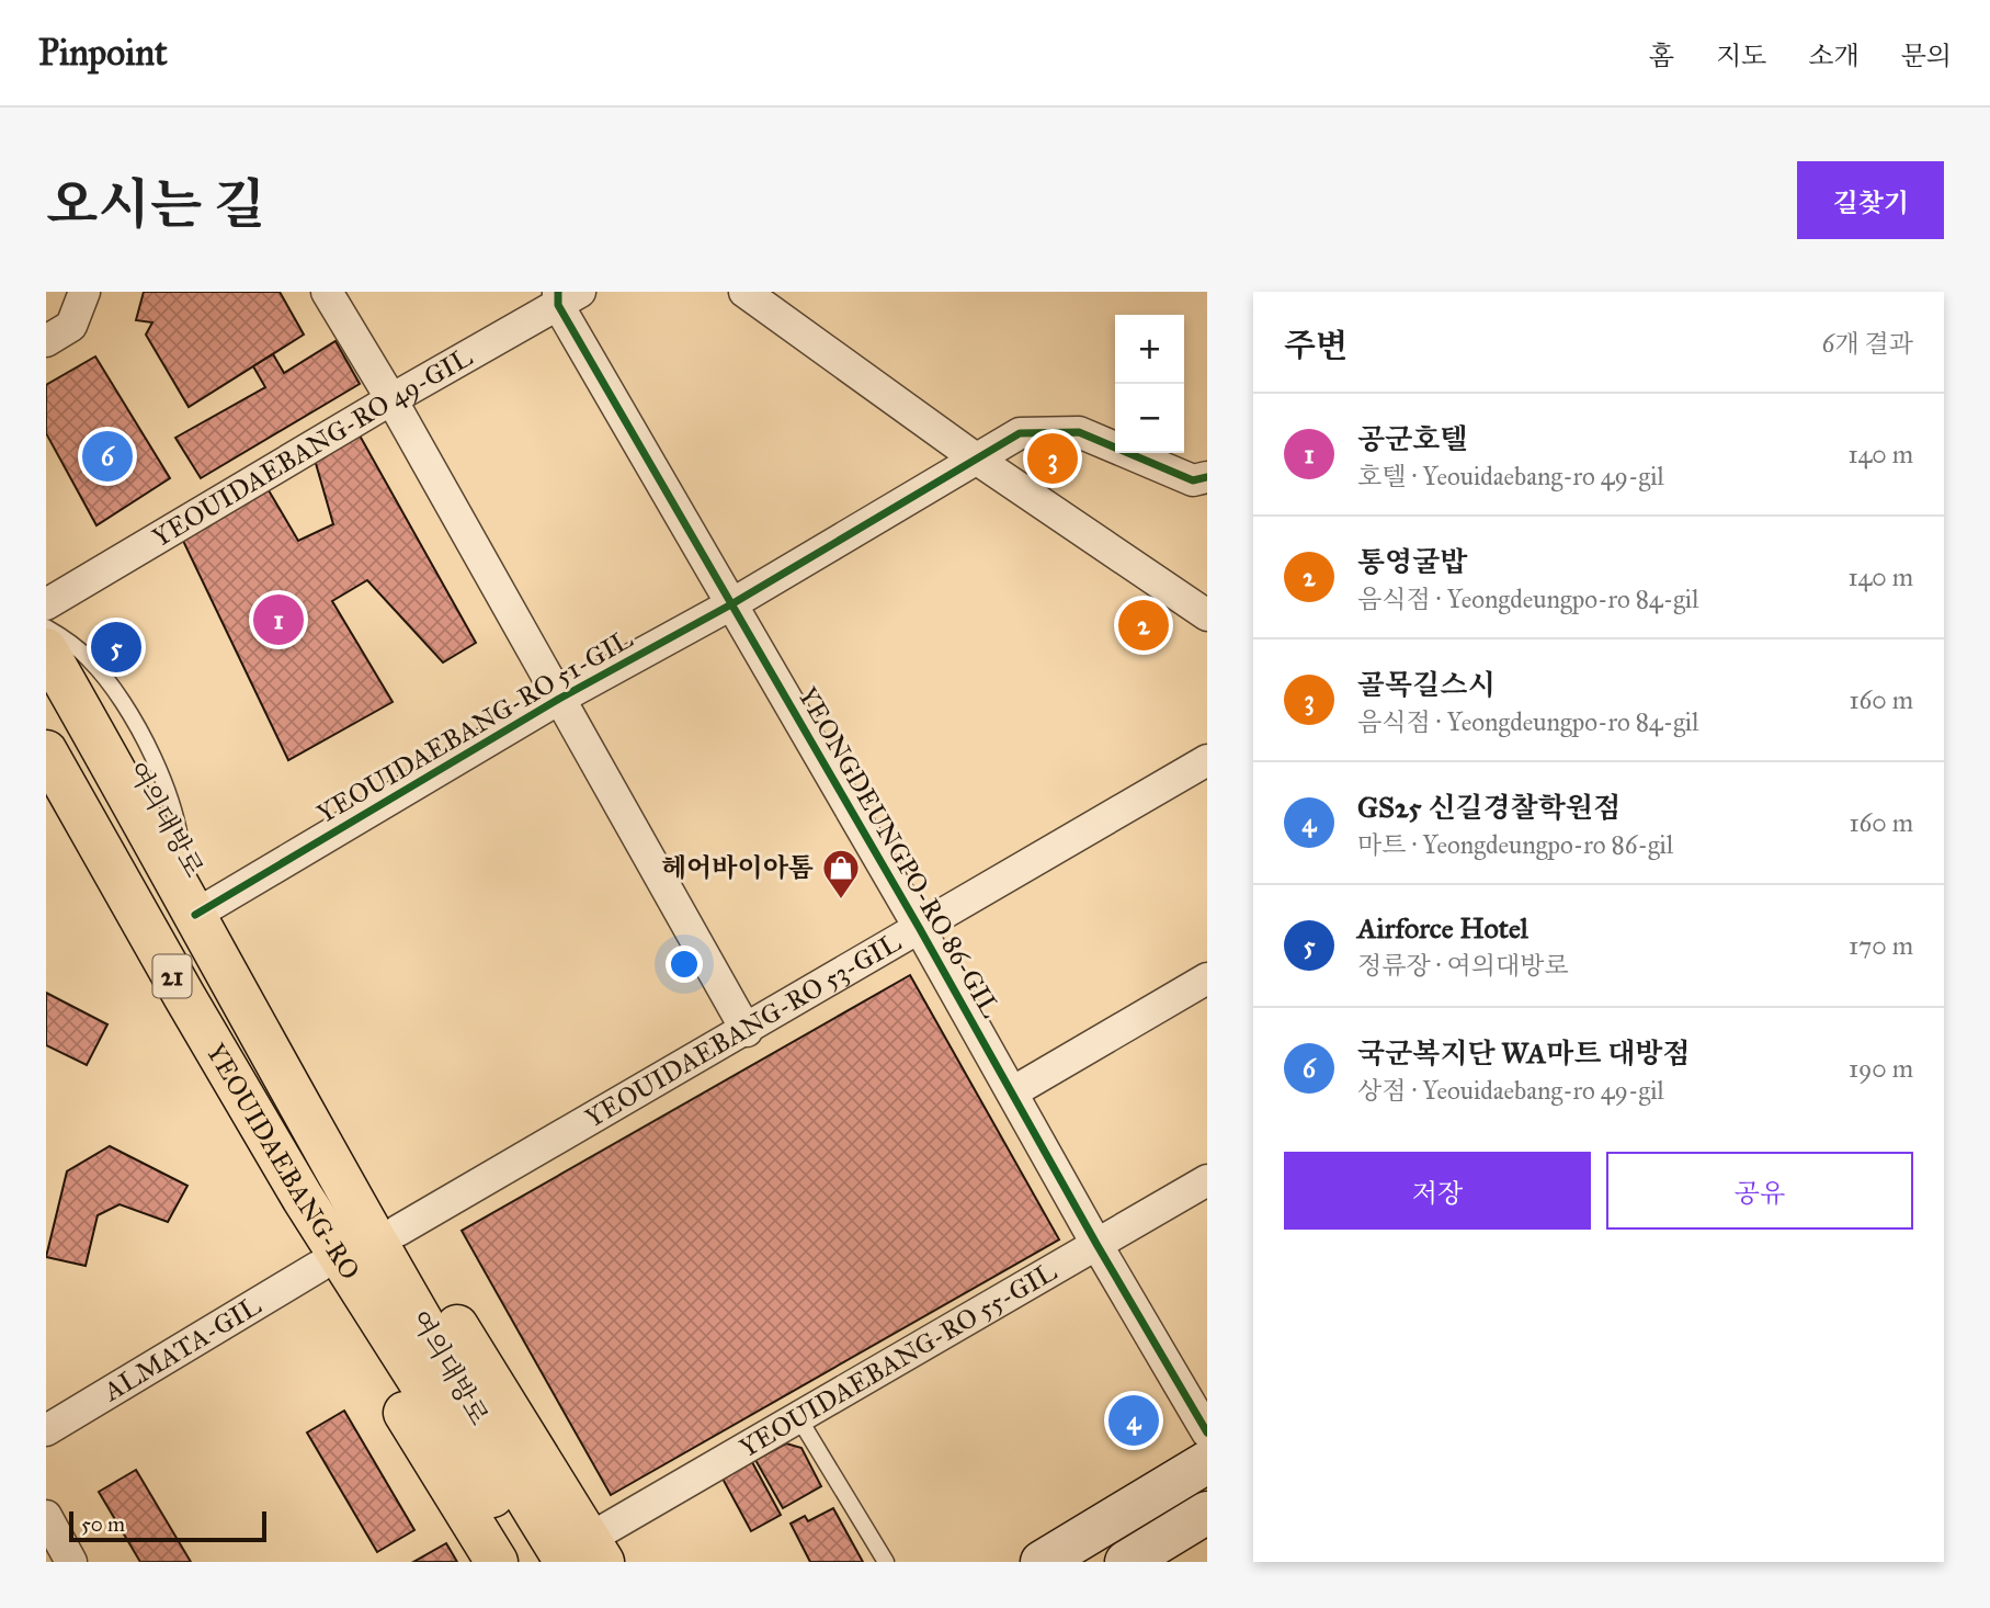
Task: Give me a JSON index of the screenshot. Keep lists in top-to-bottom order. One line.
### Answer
{"streets":{"main road":["여의대방로","21","YEOUIDAEBANG-RO"],"street":["YEOUIDAEBANG-RO 49-GIL","YEOUIDAEBANG-RO 51-GIL","YEONGDEUNGPO-RO 86-GIL","YEOUIDAEBANG-RO 53-GIL","ALMATA-GIL","YEOUIDAEBANG-RO 55-GIL"]},"crossings":[["YEOUIDAEBANG-RO 49-GIL","YEONGDEUNGPO-RO 86-GIL"],["YEOUIDAEBANG-RO 51-GIL","여의대방로"],["YEOUIDAEBANG-RO 51-GIL","YEONGDEUNGPO-RO 86-GIL"],["여의대방로","YEOUIDAEBANG-RO 55-GIL"],["YEONGDEUNGPO-RO 86-GIL","YEOUIDAEBANG-RO 53-GIL"],["YEONGDEUNGPO-RO 86-GIL","YEOUIDAEBANG-RO 55-GIL"],["21","YEOUIDAEBANG-RO"],["21","ALMATA-GIL"]],"places":{"shop":["헤어바이아톰"]},"scale_bar":"50 m","page":{"header":"Pinpoint","nav":["홈","지도","소개","문의"],"title":"오시는 길","buttons":["길찾기",["저장","공유"]],"heading":["주변","6개 결과"],"map_buttons":["+","−"],"list":[{"mark":"1","name":"공군호텔","note":"호텔 · Yeouidaebang-ro 49-gil","value":"140 m"},{"mark":"2","name":"통영굴밥","note":"음식점 · Yeongdeungpo-ro 84-gil","value":"140 m"},{"mark":"3","name":"골목길스시","note":"음식점 · Yeongdeungpo-ro 84-gil","value":"160 m"},{"mark":"4","name":"GS25 신길경찰학원점","note":"마트 · Yeongdeungpo-ro 86-gil","value":"160 m"},{"mark":"5","name":"Airforce Hotel","note":"정류장 · 여의대방로","value":"170 m"},{"mark":"6","name":"국군복지단 WA마트 대방점","note":"상점 · Yeouidaebang-ro 49-gil","value":"190 m"}],"pins":["6","3","1","2","5","4"],"scale":"50 m"}}
